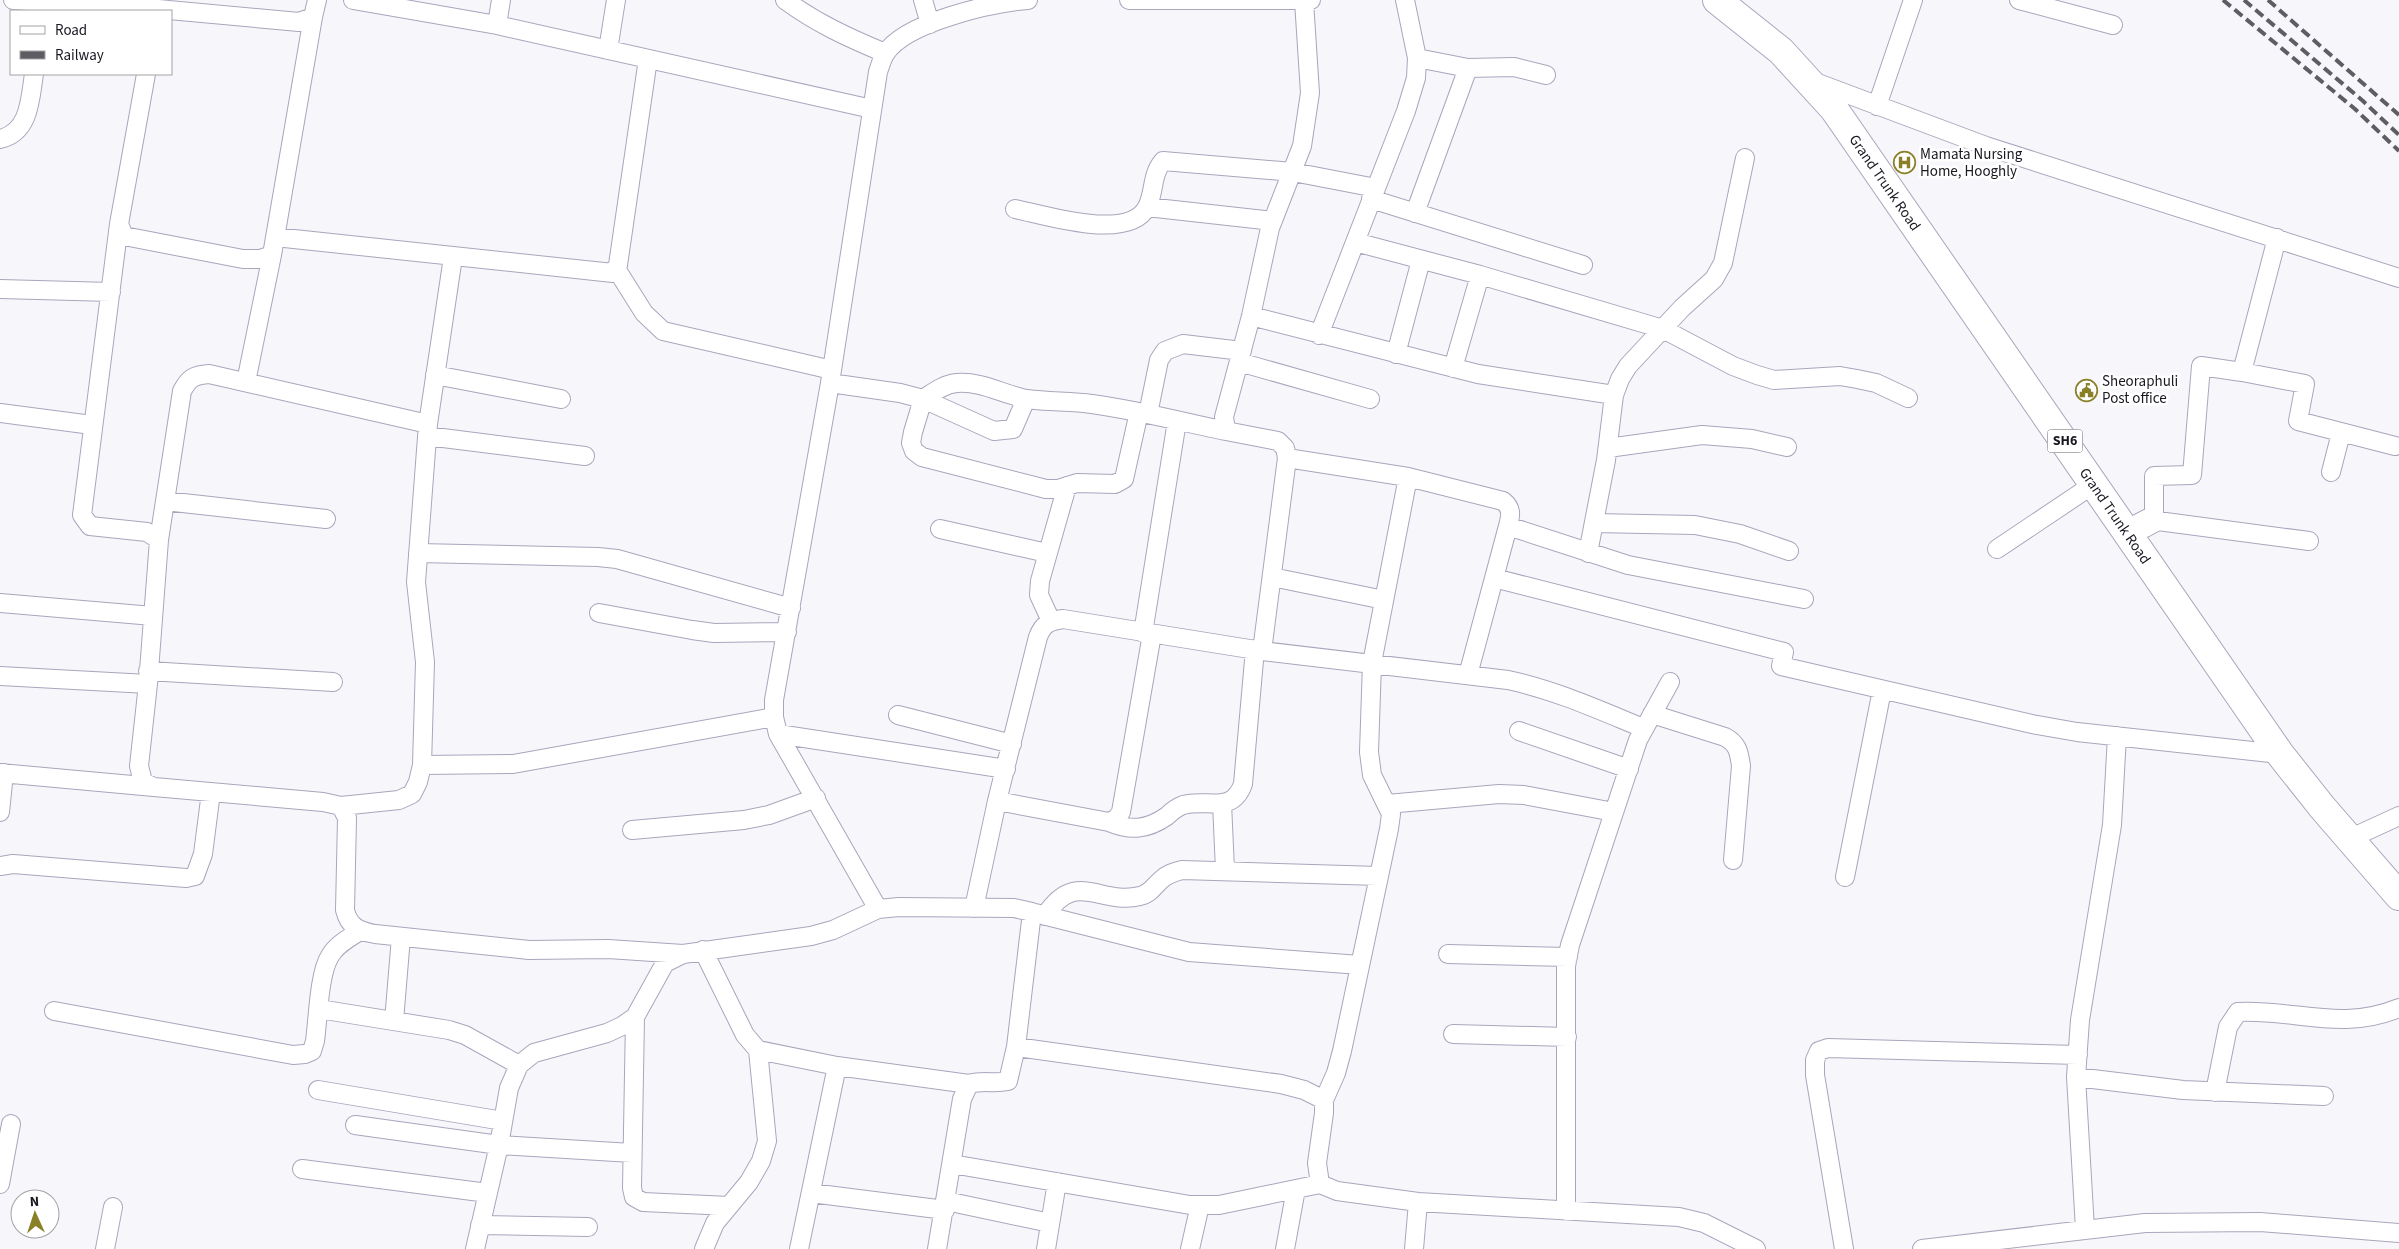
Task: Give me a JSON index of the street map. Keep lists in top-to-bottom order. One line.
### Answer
{"streets":{"main road":["Grand Trunk Road","SH6"]},"places":{"hospital":["Mamata Nursing Home, Hooghly"],"public building":["Sheoraphuli Post office"]},"legend":["Road","Railway"],"north":"top"}
